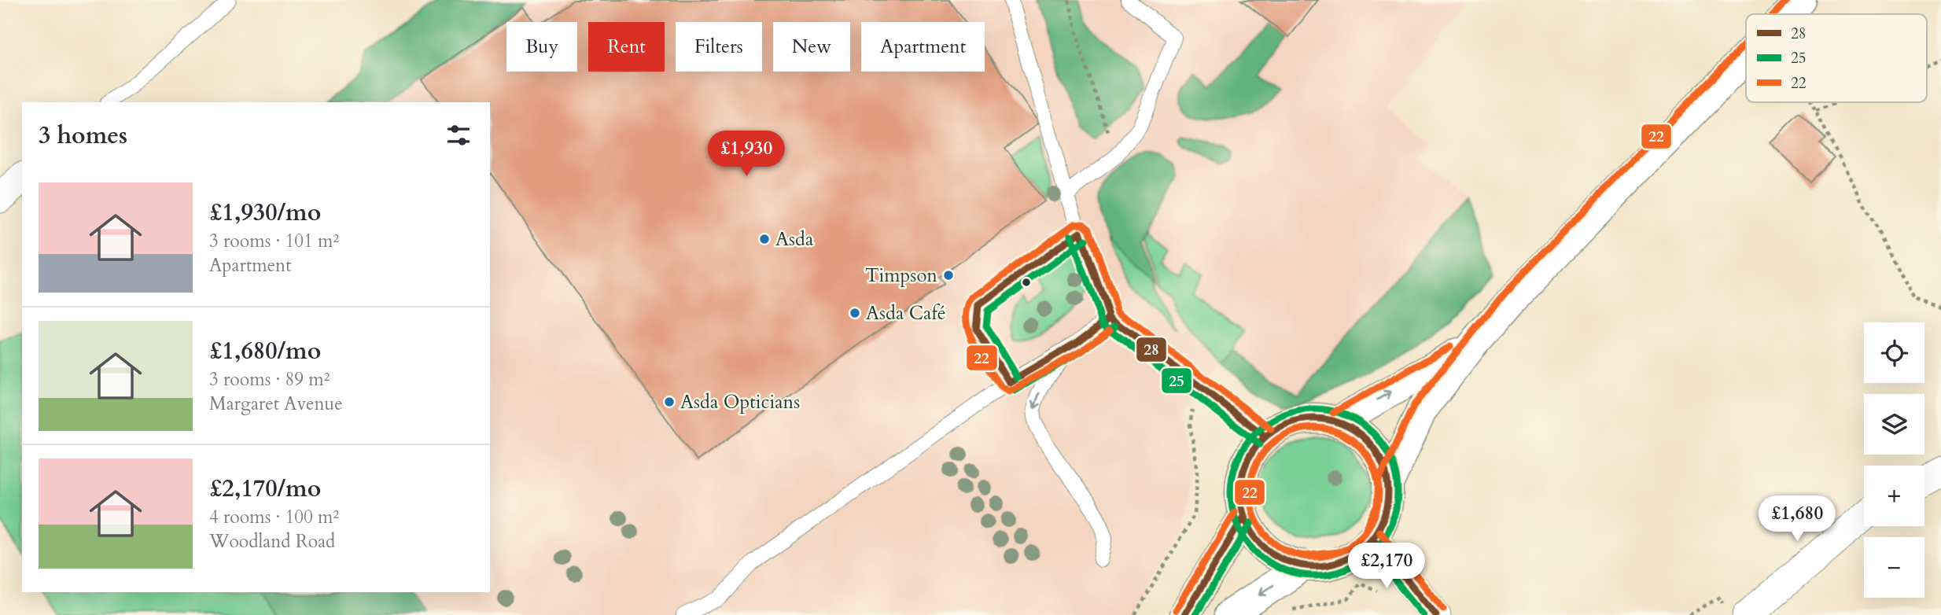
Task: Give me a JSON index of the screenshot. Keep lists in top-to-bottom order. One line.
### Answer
{"places":["Asda","Timpson","Asda Café","Asda Opticians"],"lines":["transit line 22","transit line 28","transit line 25"],"legend":["28","25","22"],"page":{"chip":["Buy","Rent","Filters","New","Apartment"],"heading":"3 homes","price":["£1,930","£1,680","£2,170"],"list":[{"name":"£1,930/mo","note":"3 rooms · 101 m² · Apartment"},{"name":"£1,680/mo","note":"3 rooms · 89 m² · Margaret Avenue"},{"name":"£2,170/mo","note":"4 rooms · 100 m² · Woodland Road"}],"map_buttons":["+","−"]}}
